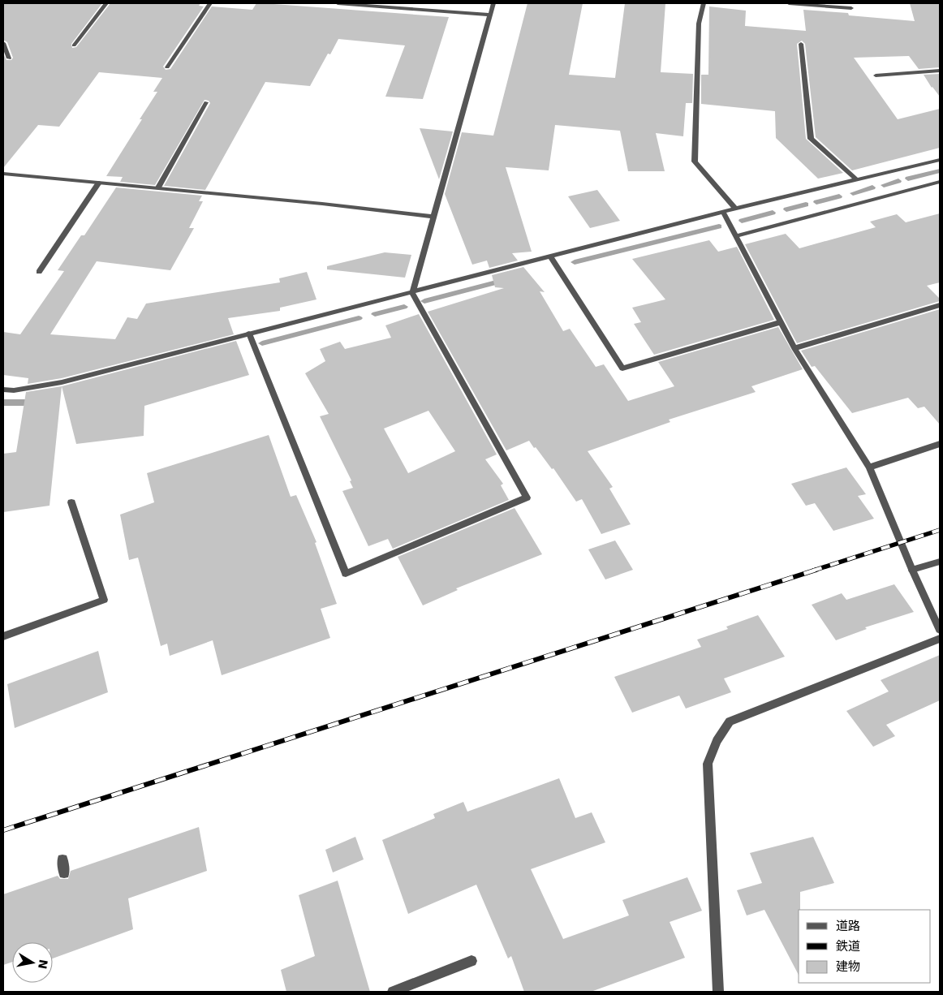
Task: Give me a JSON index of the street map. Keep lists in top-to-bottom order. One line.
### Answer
{"legend":["道路","鉄道","建物"],"north":"right"}
